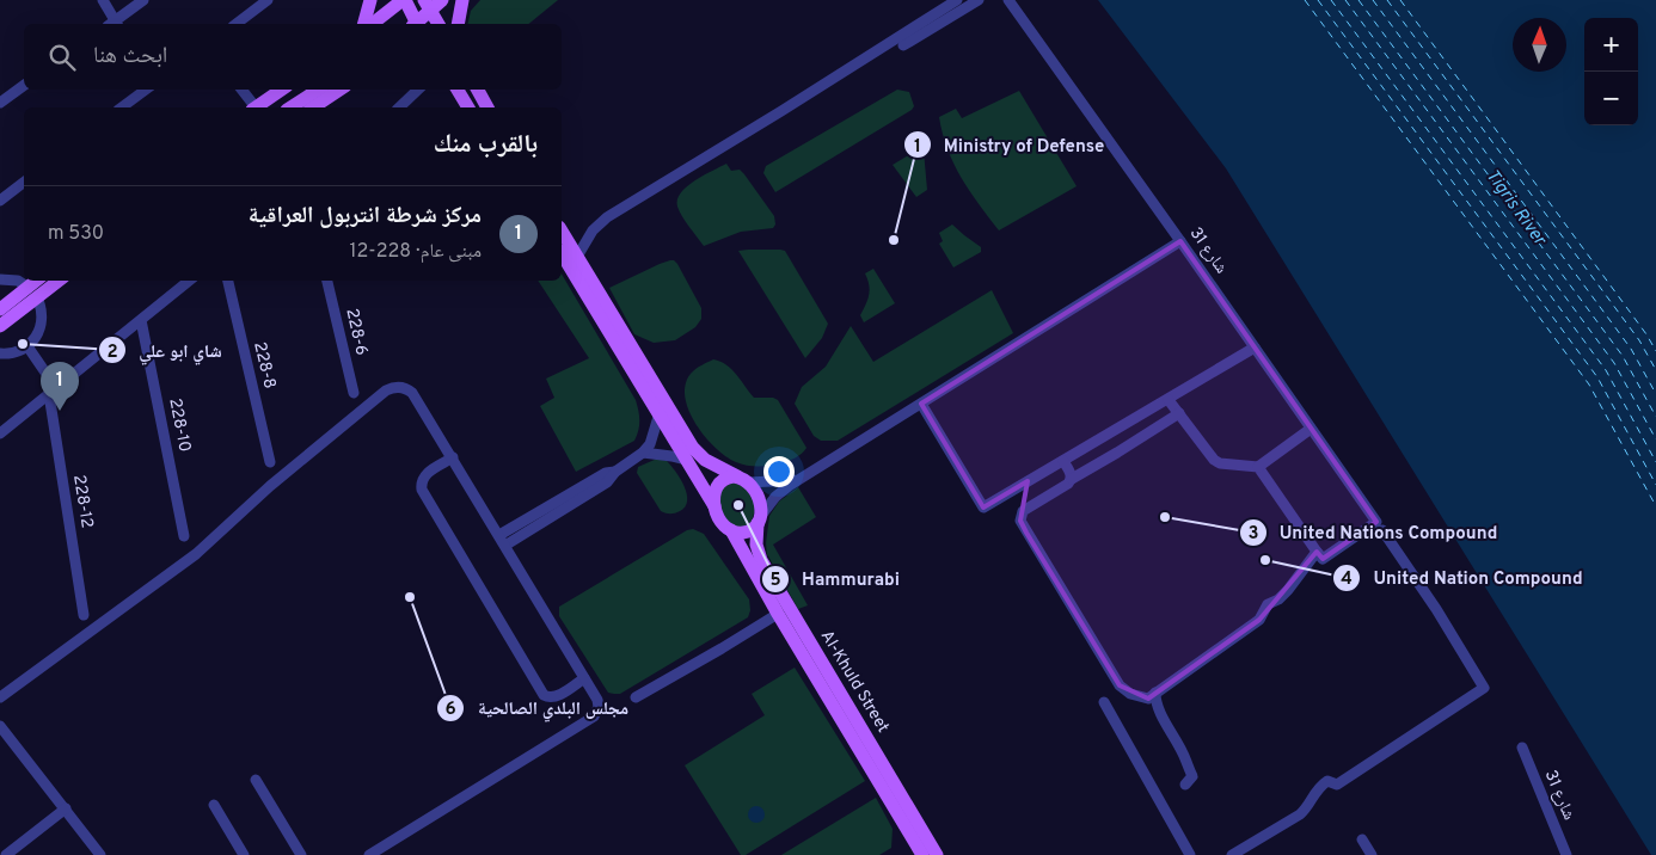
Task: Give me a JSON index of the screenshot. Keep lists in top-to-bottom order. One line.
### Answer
{"streets":{"main road":["Al-Khuld Street"],"street":["شارع 31","228-6","228-8","228-10","228-12"]},"water":["Tigris River"],"places":["Ministry of Defense","شاي ابو علي","Hammurabi","United Nations Compound","United Nation Compound","مجلس البلدي الصالحية"],"north":"top","page":{"map_buttons":["+","−"],"search":"ابحث هنا","heading":"بالقرب منك","list":[{"mark":"1","name":"مركز شرطة انتربول العراقية","note":"مبنى عام · 228-12","value":"530 m"}],"pins":"1"}}
